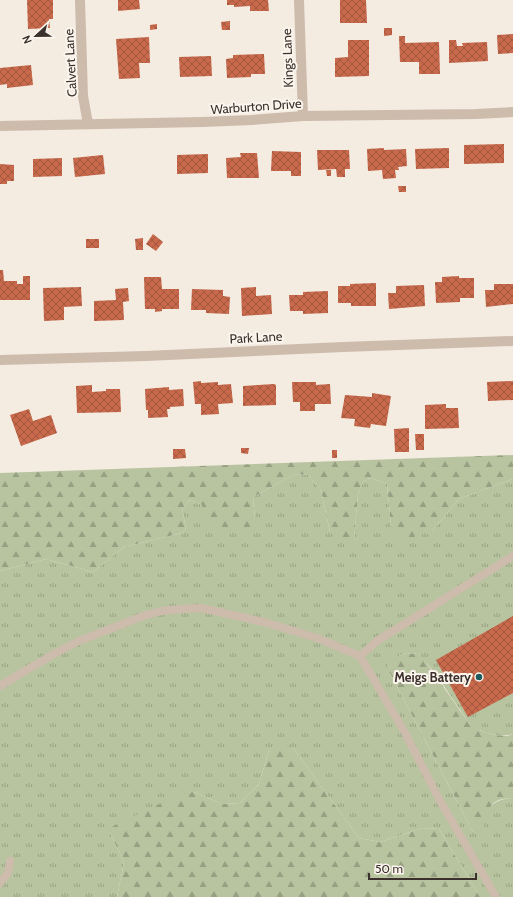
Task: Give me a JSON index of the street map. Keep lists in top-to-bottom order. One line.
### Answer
{"streets":{"street":["Kings Lane","Calvert Lane","Warburton Drive","Park Lane"]},"crossings":[["Kings Lane","Warburton Drive"],["Calvert Lane","Warburton Drive"]],"places":["Meigs Battery"],"scale_bar":"50 m","north":"left"}
